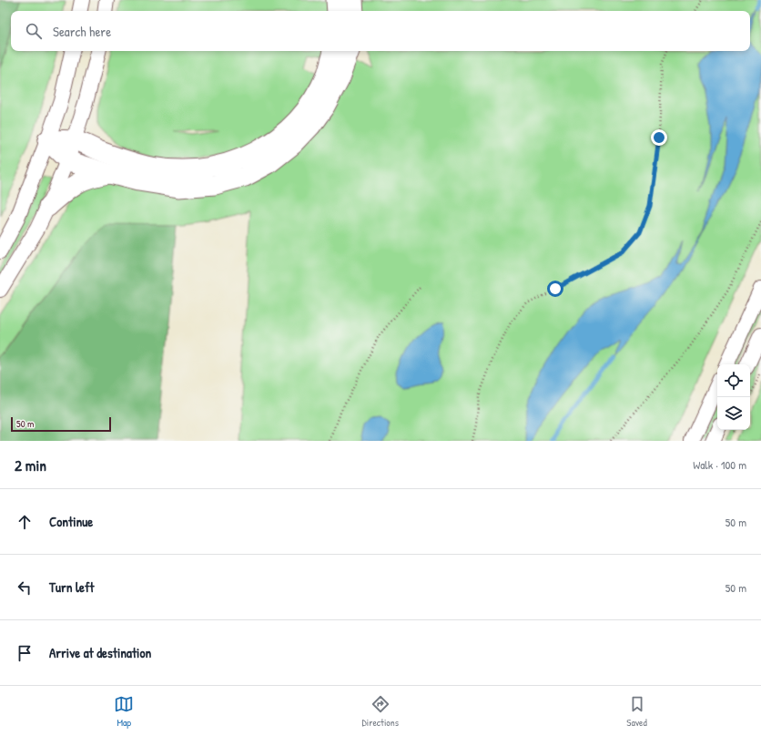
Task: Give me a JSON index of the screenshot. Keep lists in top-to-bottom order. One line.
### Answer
{"scale_bar":"50 m","page":{"search":"Search here","scale":"50 m","heading":["2 min","Walk · 100 m"],"list":[["Continue","50 m"],["Turn left","50 m"],"Arrive at destination"],"nav":["Map","Directions","Saved"]}}
